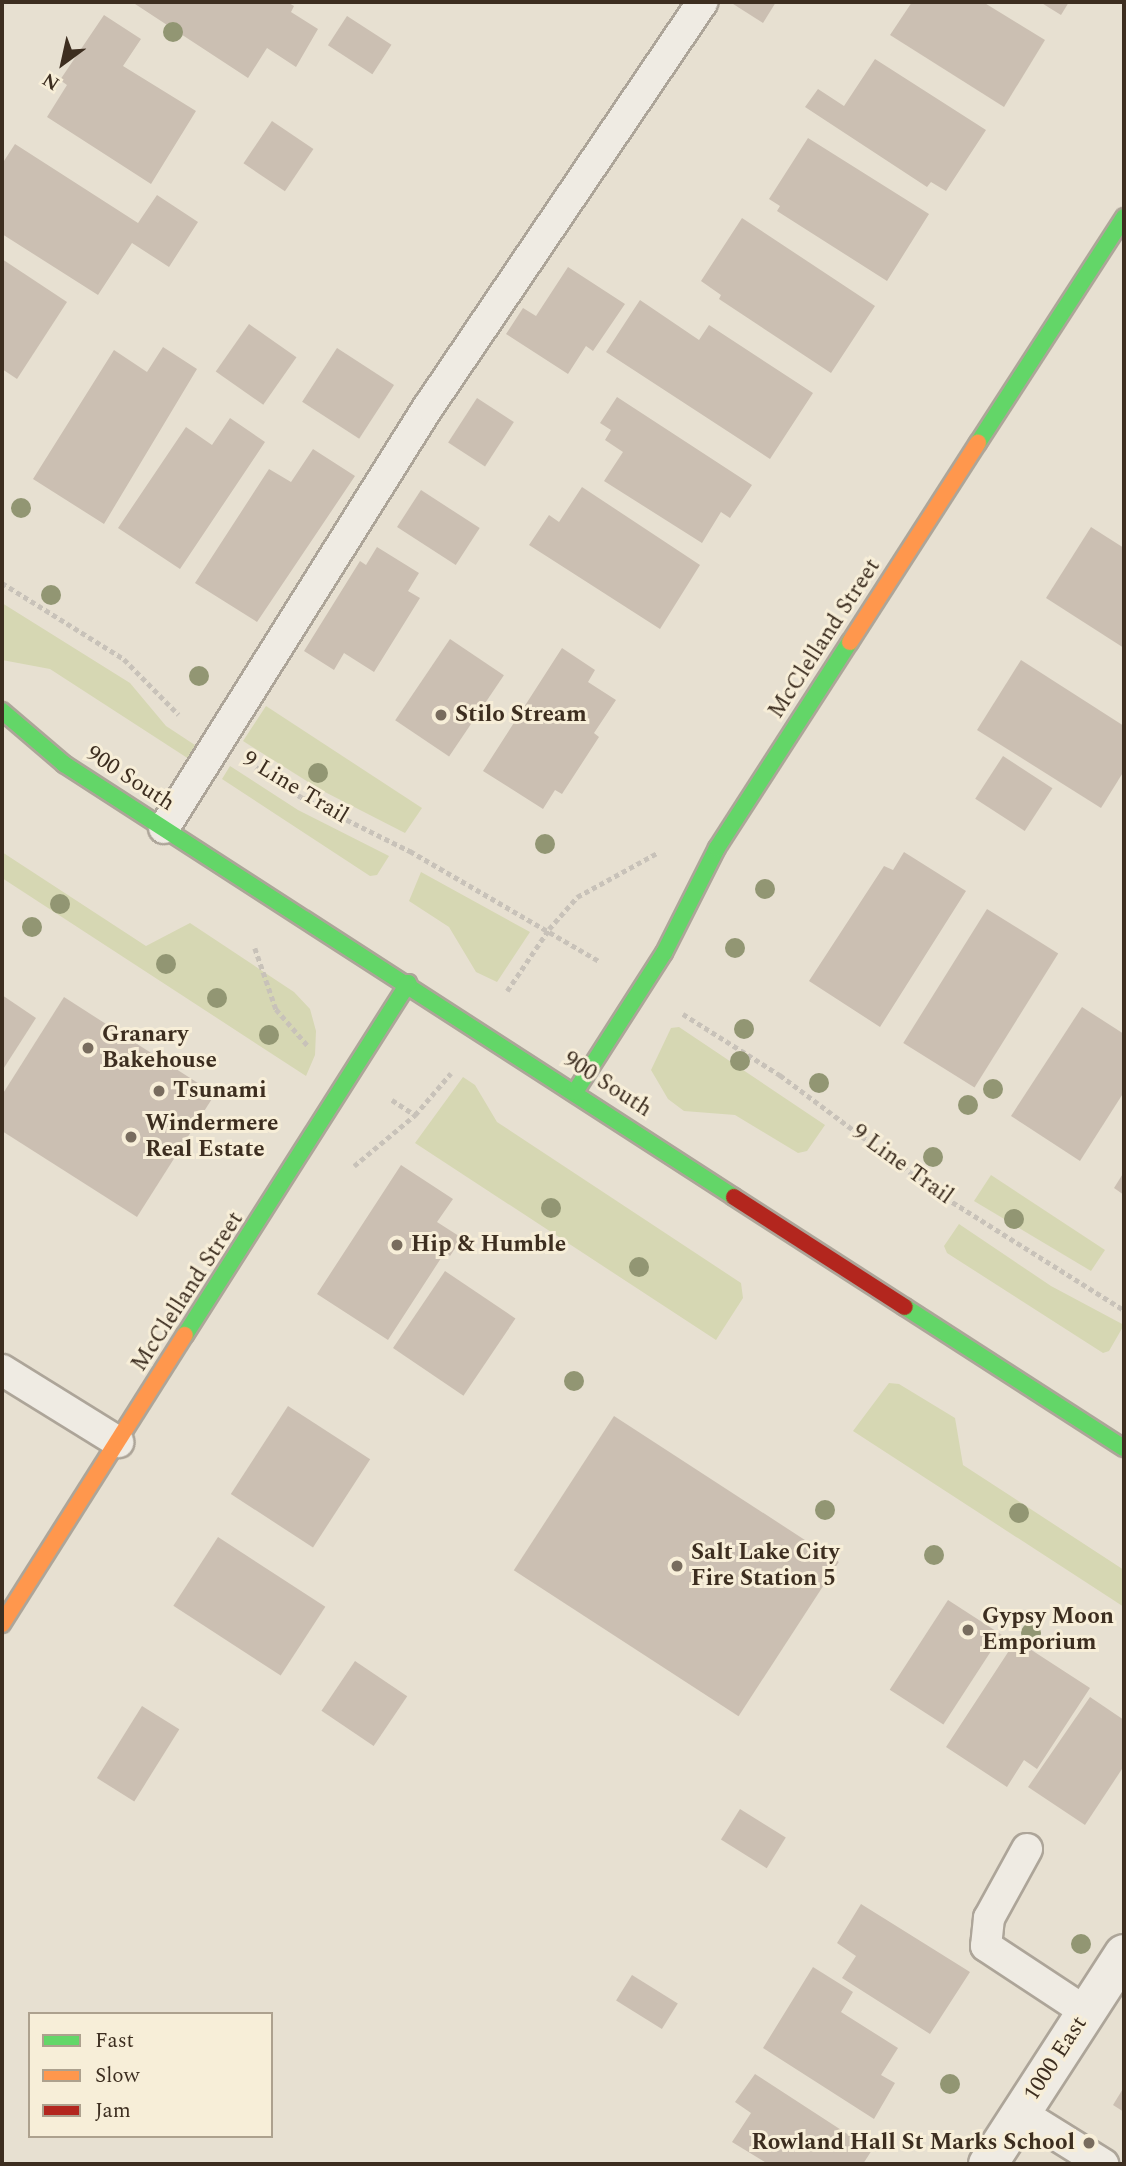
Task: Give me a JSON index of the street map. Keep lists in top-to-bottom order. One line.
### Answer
{"streets":{"street":["McClelland Street","900 South","1000 East"],"path":["9 Line Trail"]},"crossings":[["McClelland Street","900 South"]],"places":["Stilo Stream","Granary Bakehouse","Tsunami","Windermere Real Estate","Hip & Humble","Salt Lake City Fire Station 5","Gypsy Moon Emporium","Rowland Hall St Marks School"],"legend":["Fast","Slow","Jam"],"north":"bottom left"}
